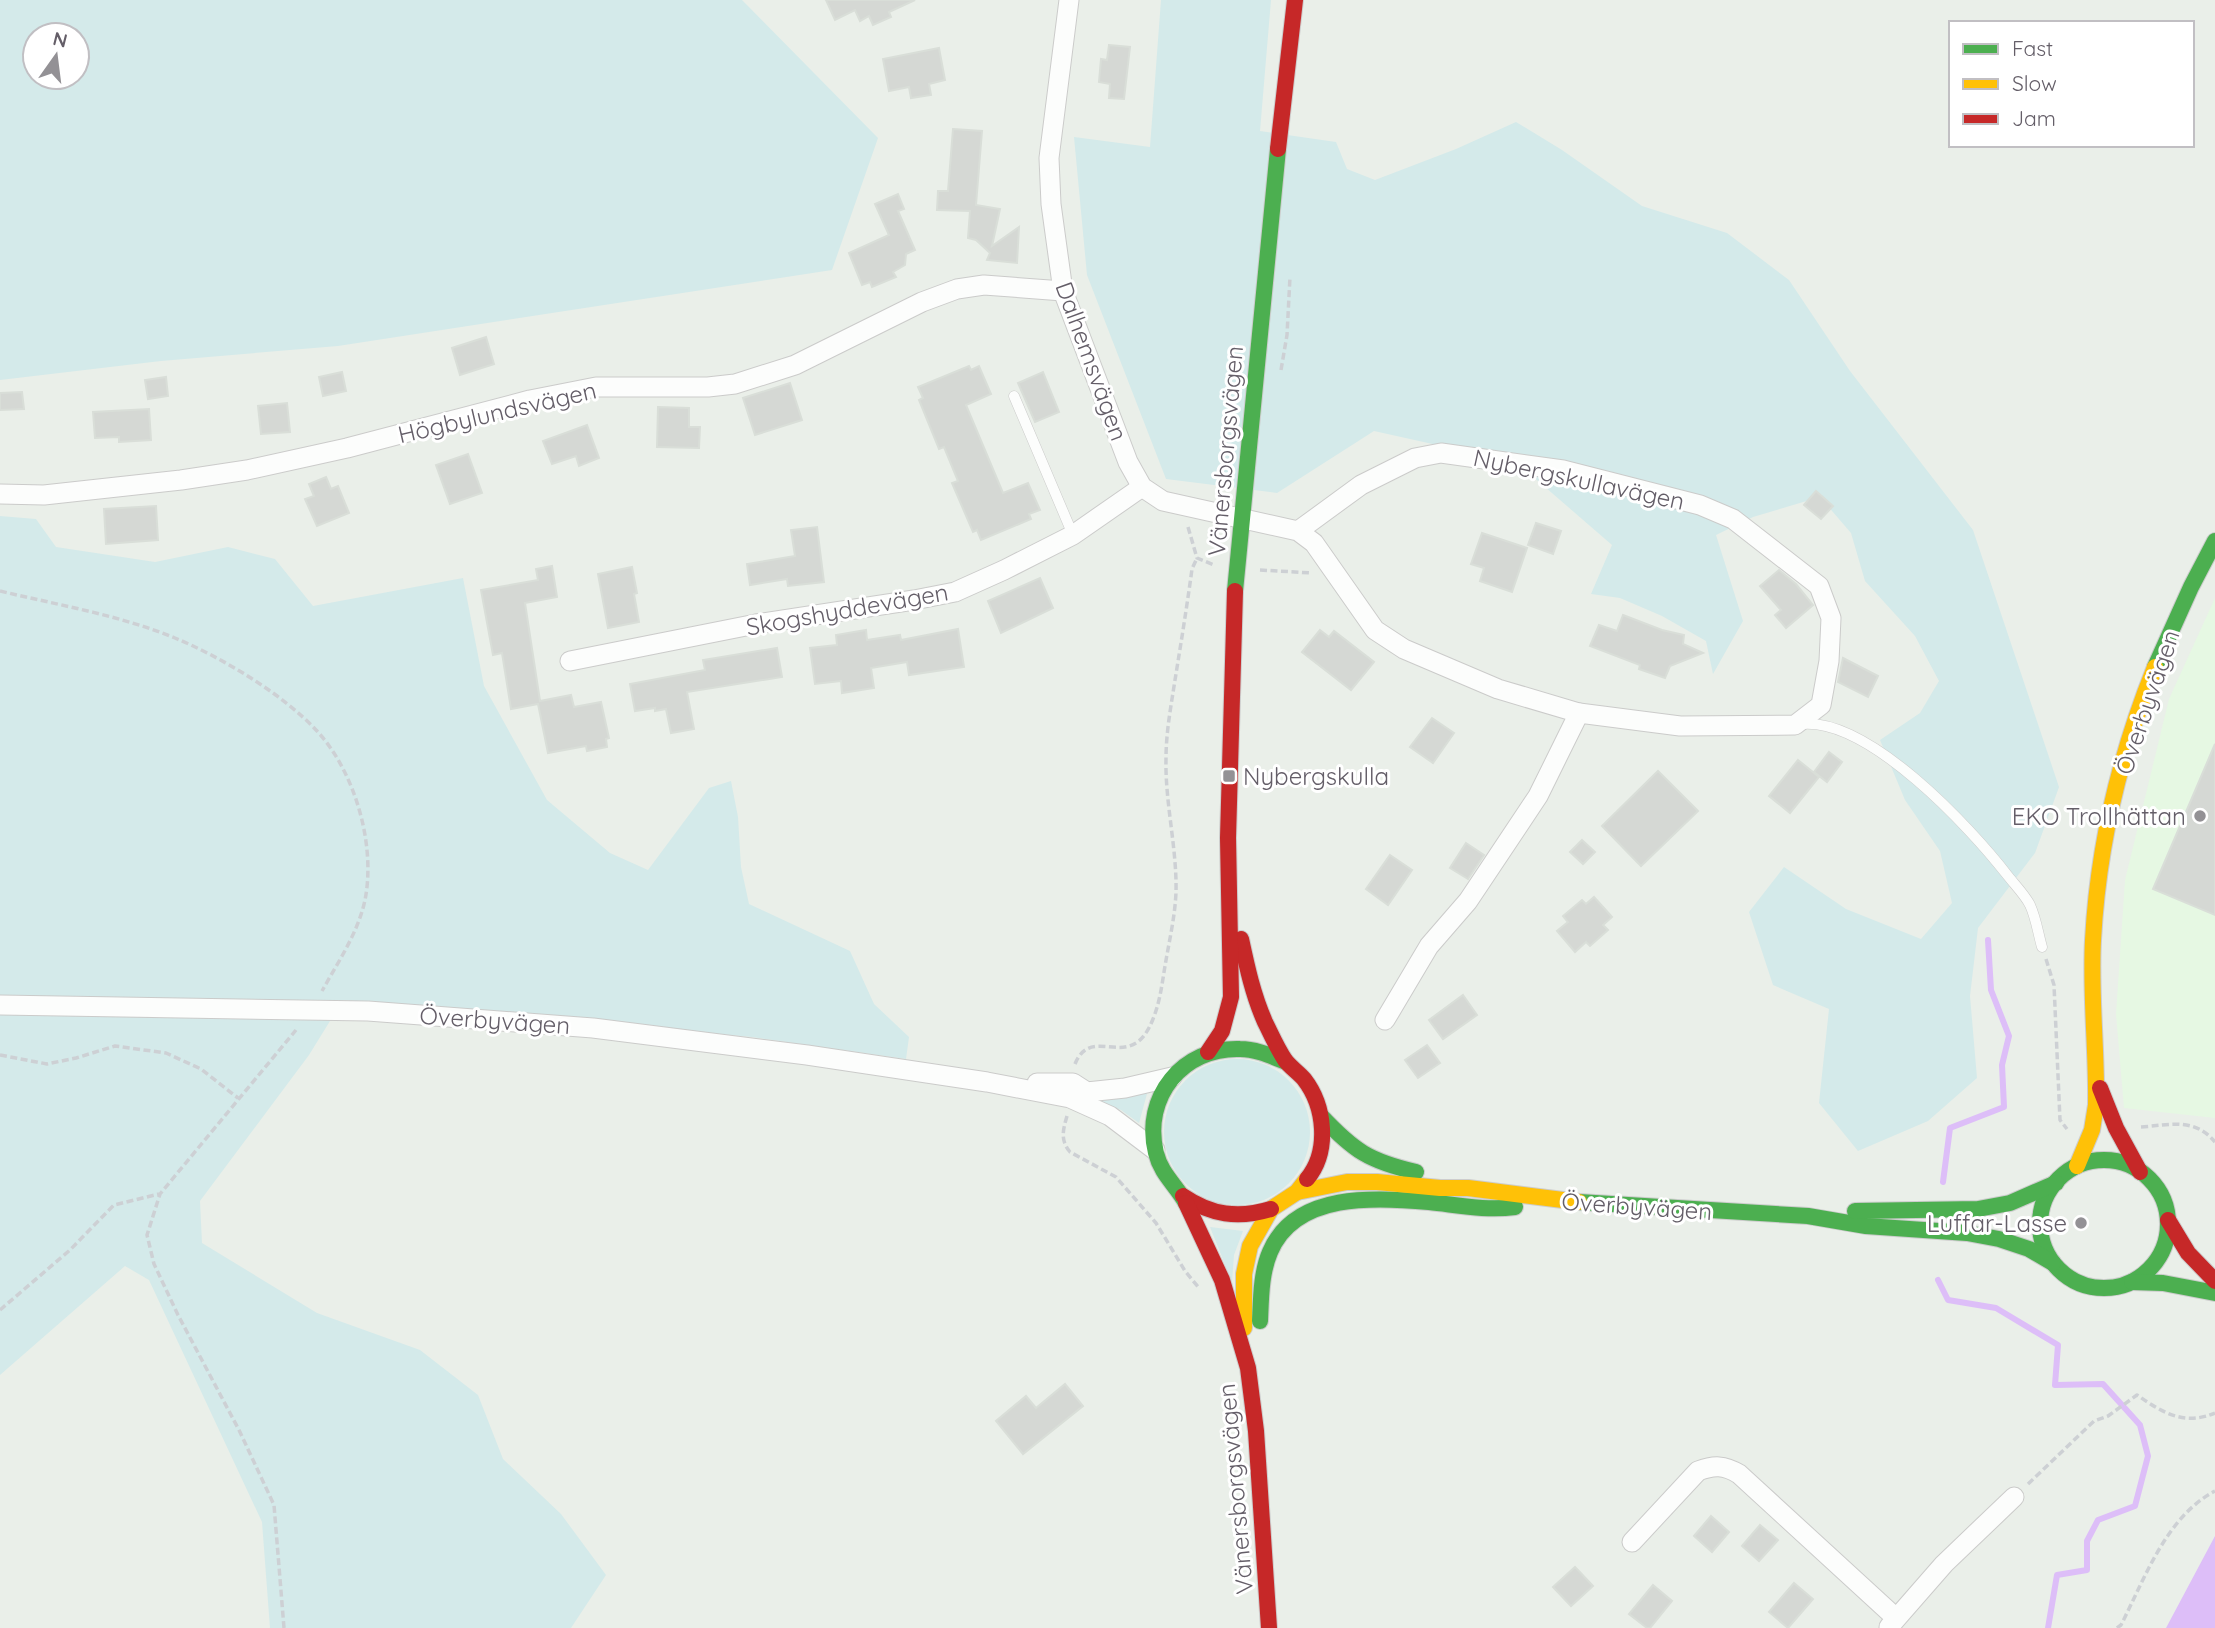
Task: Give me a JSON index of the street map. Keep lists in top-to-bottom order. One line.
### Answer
{"streets":{"main road":["Vänersborgsvägen","Överbyvägen"],"street":["Dalhemsvägen","Högbylundsvägen","Nybergskullavägen","Skogshyddevägen"]},"crossings":[["Dalhemsvägen","Högbylundsvägen"],["Dalhemsvägen","Skogshyddevägen"],["Vänersborgsvägen","Överbyvägen"]],"places":{"transit":["Nybergskulla"],"other":["EKO Trollhättan","Luffar-Lasse"]},"legend":["Fast","Slow","Jam"],"north":"top"}
